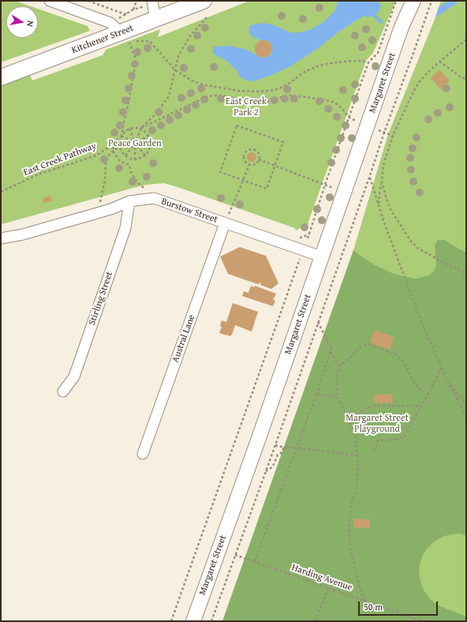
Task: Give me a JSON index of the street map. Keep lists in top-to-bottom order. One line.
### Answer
{"streets":{"main road":["Kitchener Street"],"street":["Margaret Street","Burstow Street","Stirling Street","Austral Lane"],"path":["East Creek Pathway","Harding Avenue"]},"crossings":[["Margaret Street","Burstow Street"],["Burstow Street","Stirling Street"],["Burstow Street","Austral Lane"]],"parks":["East Creek Park 2","Peace Garden","Margaret Street Playground"],"scale_bar":"50 m","north":"right"}
